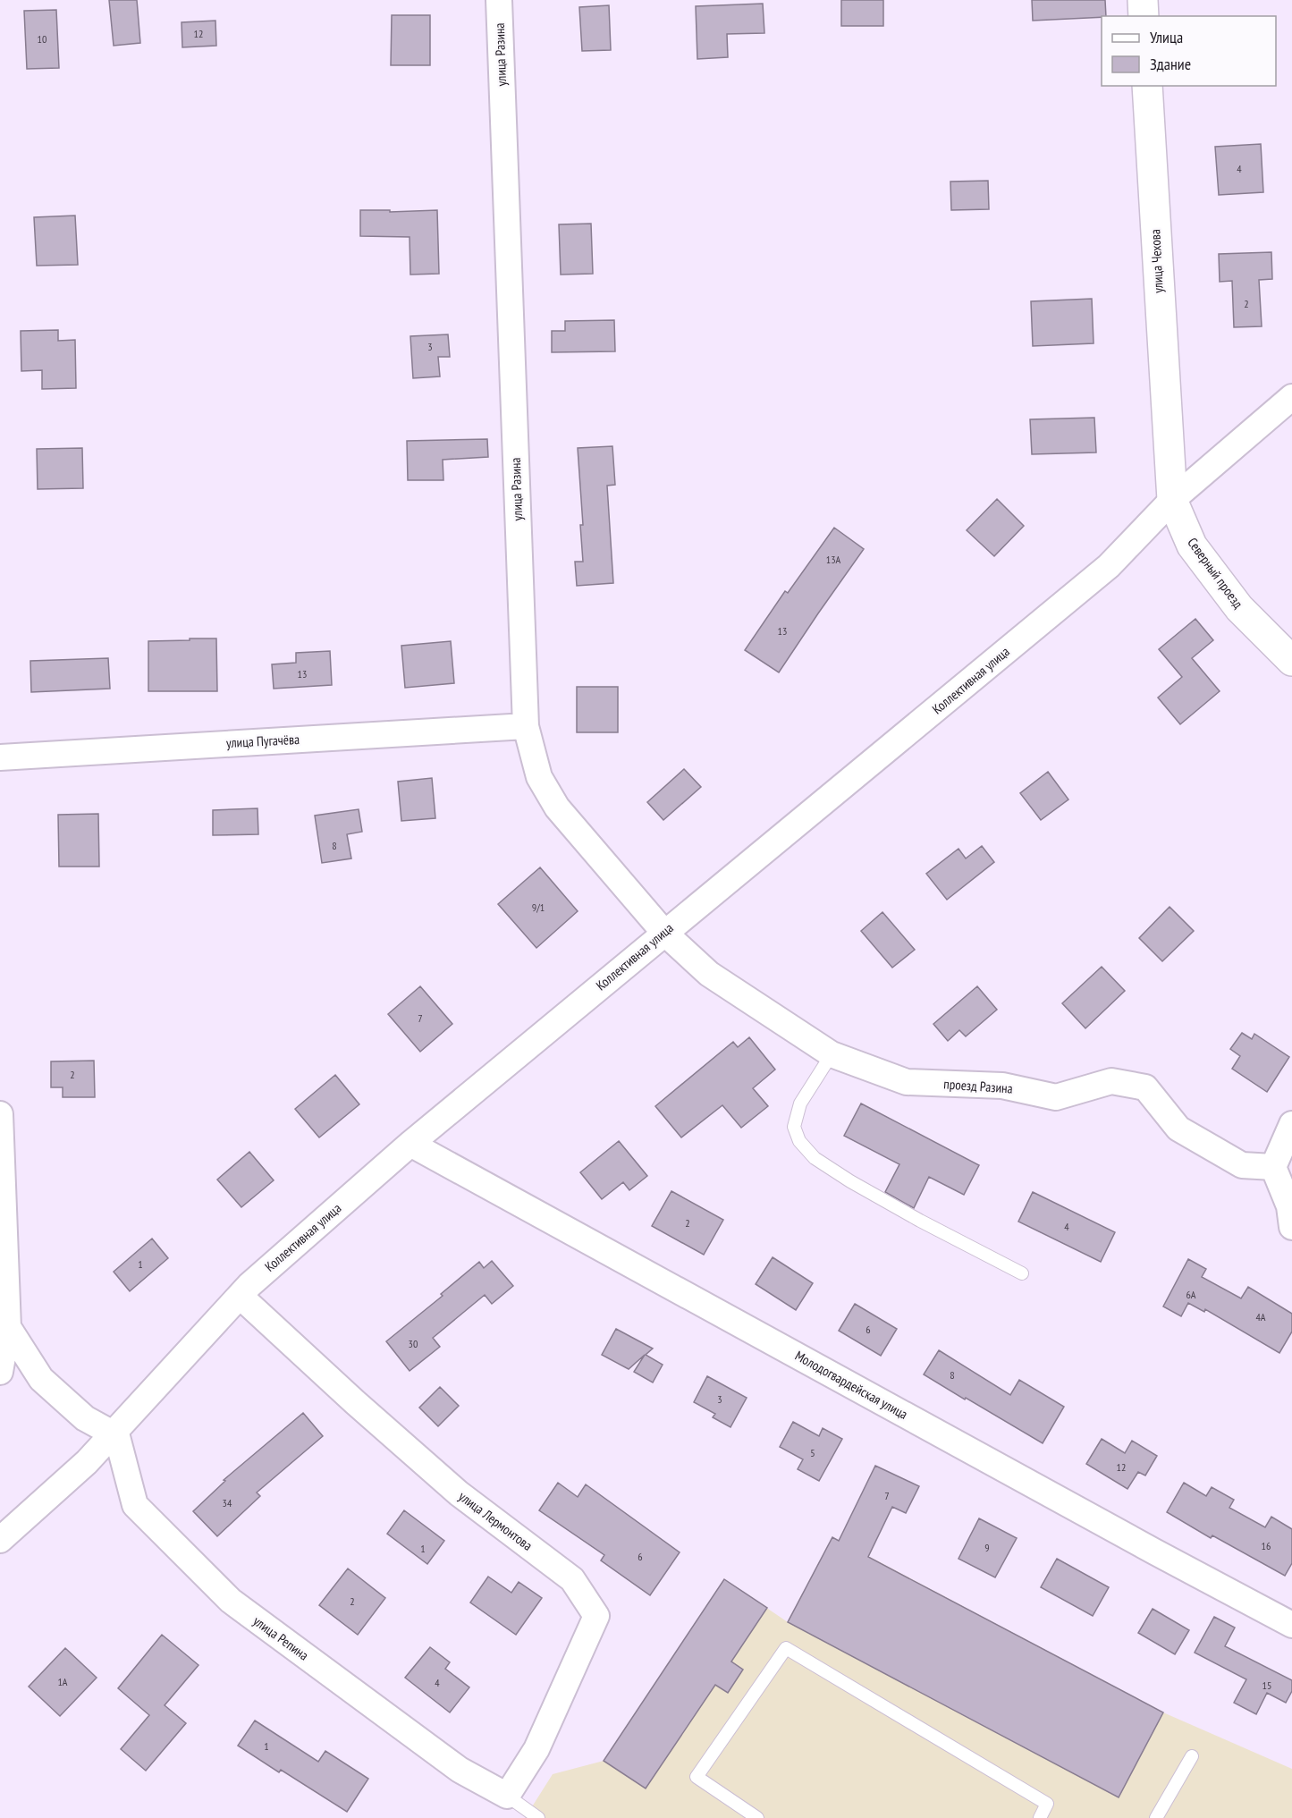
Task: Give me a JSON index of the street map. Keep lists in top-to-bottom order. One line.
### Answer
{"streets":{"street":["улица Разина","улица Чехова","Северный проезд","Коллективная улица","улица Пугачёва","проезд Разина","Молодогвардейская улица","улица Лермонтова","улица Репина"]},"crossings":[["улица Разина","Коллективная улица"],["улица Разина","улица Пугачёва"],["улица Разина","проезд Разина"],["улица Чехова","Северный проезд"],["Северный проезд","Коллективная улица"],["Коллективная улица","проезд Разина"],["Коллективная улица","Молодогвардейская улица"],["Коллективная улица","улица Лермонтова"],["Коллективная улица","улица Репина"],["улица Лермонтова","улица Репина"]],"house_numbers":["12","10","4","2","3","13А","13","13","8","9/1","7","2","2","4","1","6А","4А","6","30","8","3","5","12","7","34","16","9","1","6","2","1А","4","15","1"],"legend":["Улица","Здание"]}
